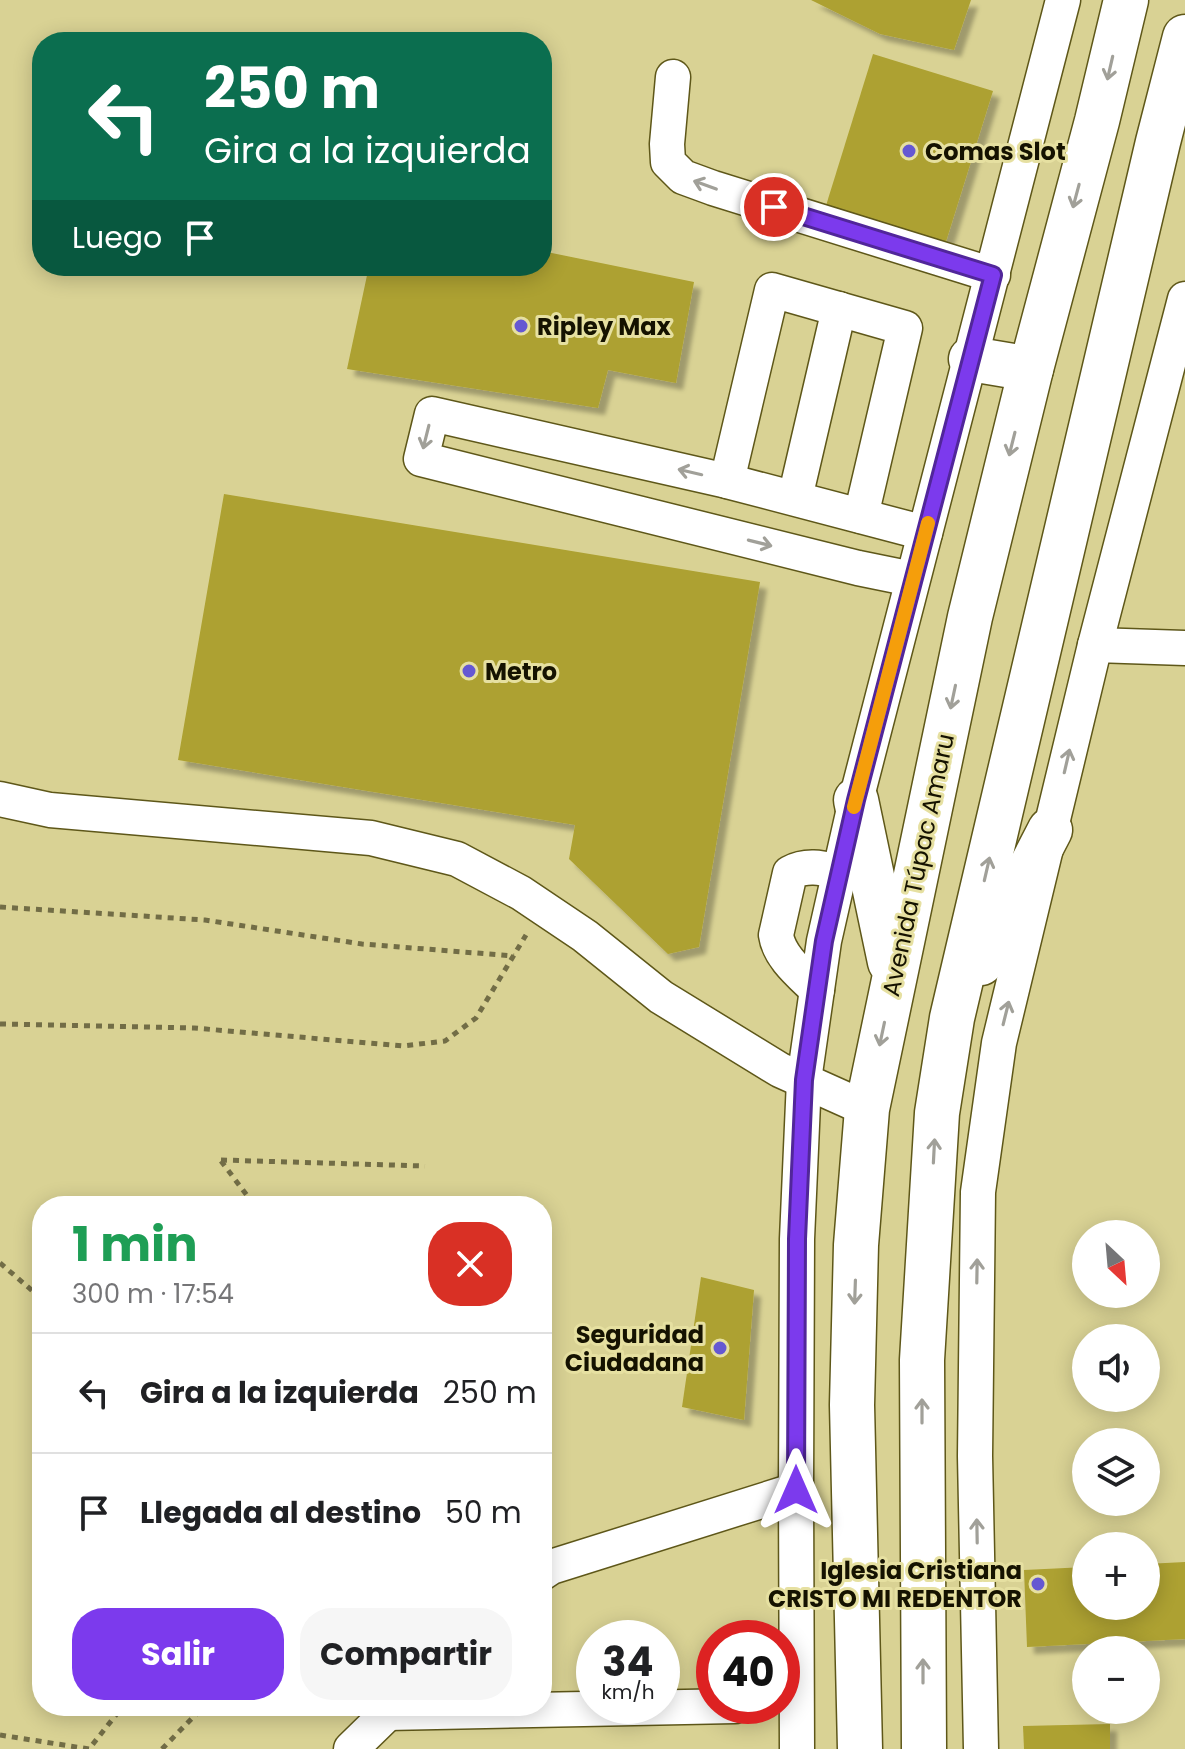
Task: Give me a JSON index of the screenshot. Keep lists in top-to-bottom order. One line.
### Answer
{"streets":{"highway":["Avenida Túpac Amaru"]},"places":["Comas Slot","Ripley Max","Metro","Seguridad Ciudadana","Iglesia Cristiana CRISTO MI REDENTOR"],"north":"bottom right","page":{"turn":["250 m","Gira a la izquierda"],"then":"Luego","heading":["1 min","300 m · 17:54"],"map_buttons":["+","−"],"list":[{"name":"Gira a la izquierda","value":"250 m"},{"name":"Llegada al destino","value":"50 m"}],"buttons":["Salir","Compartir"],"speed":"34 km/h","limit":"40"}}
